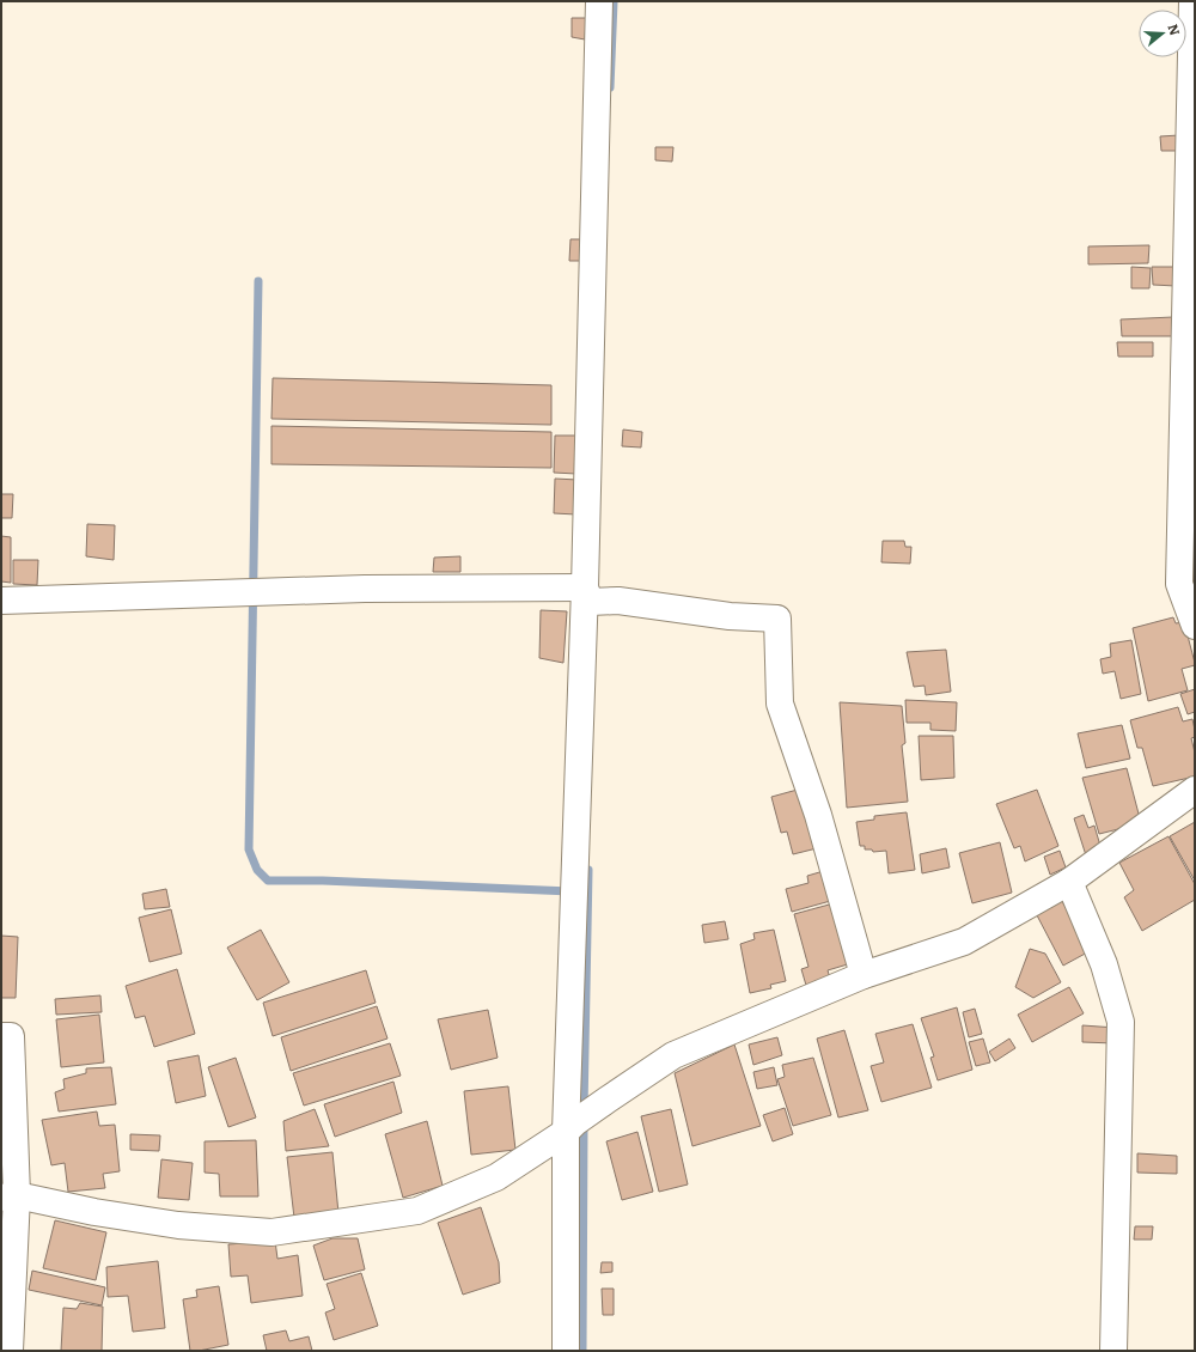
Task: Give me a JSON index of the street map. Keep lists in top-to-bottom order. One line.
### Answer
{"north":"right"}
